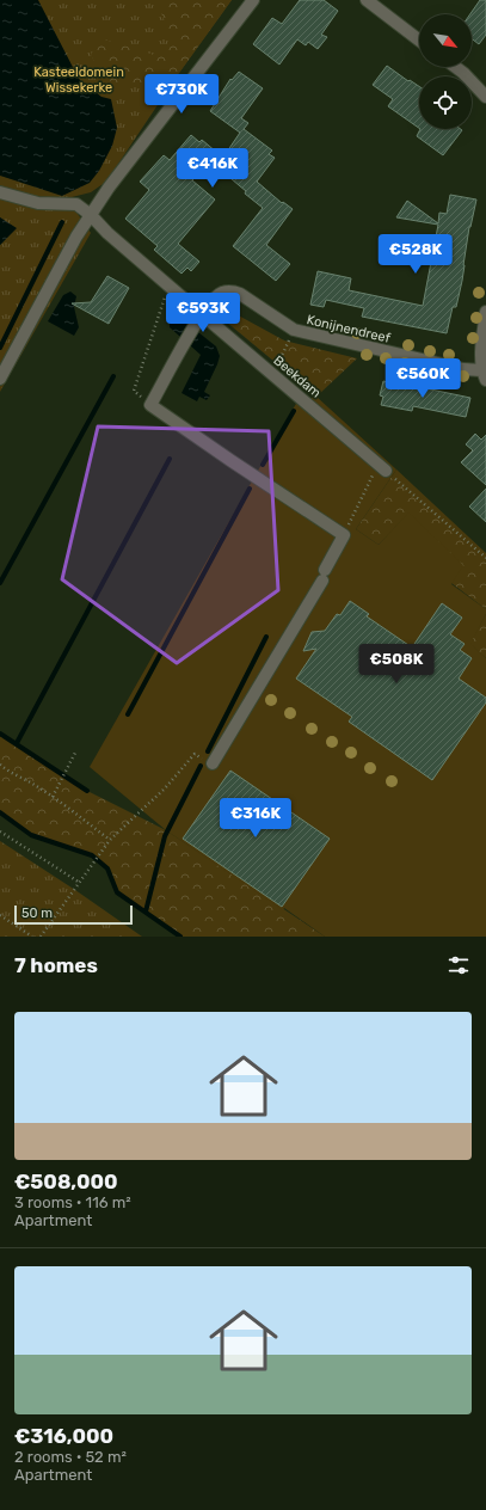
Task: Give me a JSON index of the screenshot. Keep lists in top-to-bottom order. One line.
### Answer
{"streets":{"street":["Konijnendreef","Beekdam"]},"crossings":[["Konijnendreef","Beekdam"]],"parks":["Kasteeldomein Wissekerke"],"scale_bar":"50 m","north":"bottom right","page":{"price":["€730K","€416K","€528K","€593K","€560K","€508K","€316K"],"scale":"50 m","heading":"7 homes","list":[{"name":"€508,000","note":"3 rooms · 116 m² · Apartment"},{"name":"€316,000","note":"2 rooms · 52 m² · Apartment"}]}}
